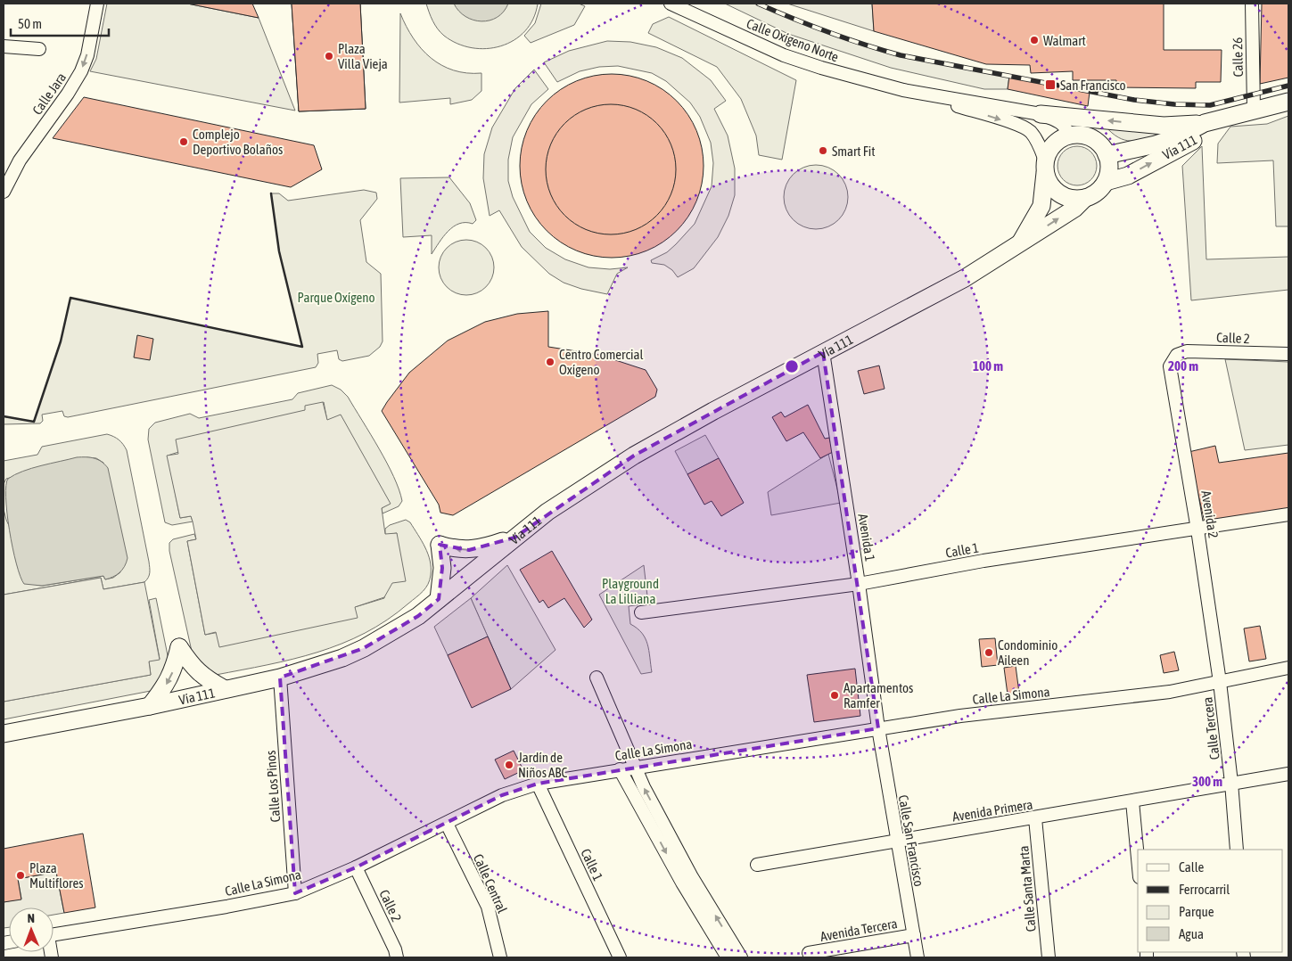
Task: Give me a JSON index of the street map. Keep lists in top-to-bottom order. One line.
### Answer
{"streets":{"main road":["Vía 111"],"street":["Calle Oxígeno Norte","Calle 26","Calle Jara","Calle 2","Avenida 2","Avenida 1","Calle 1","Calle La Simona","Calle Tercera","Calle Los Pinos","Avenida Primera","Calle San Francisco","Calle Central","Calle Santa Marta","Avenida Tercera"]},"crossings":[["Calle Oxígeno Norte","Vía 111"],["Calle 26","Vía 111"],["Vía 111","Avenida 1"],["Vía 111","Calle Los Pinos"],["Calle 2","Avenida 2"],["Calle 2","Calle La Simona"],["Avenida 2","Calle 1"],["Avenida 2","Calle La Simona"],["Avenida 2","Calle Tercera"],["Avenida 1","Calle 1"],["Avenida 1","Calle La Simona"],["Avenida 1","Calle San Francisco"],["Calle 1","Calle La Simona"],["Calle La Simona","Calle Tercera"],["Calle La Simona","Calle Los Pinos"],["Calle La Simona","Calle San Francisco"],["Calle La Simona","Calle Central"],["Calle Tercera","Avenida Primera"],["Avenida Primera","Calle San Francisco"],["Avenida Primera","Calle Santa Marta"],["Calle San Francisco","Avenida Tercera"]],"one_way":["Calle Jara"],"parks":["Parque Oxígeno","Playground La Lilliana"],"places":{"other":["Walmart","Plaza Villa Vieja","Complejo Deportivo Bolaños","Smart Fit","Centro Comercial Oxígeno","Condominio Aileen","Apartamentos Ramfer","Jardín de Niños ABC","Plaza Multiflores"],"transit":["San Francisco"]},"legend":["Calle","Ferrocarril","Parque","Agua"],"scale_bar":"50 m","north":"top","rings":["100 m","200 m","300 m"]}
